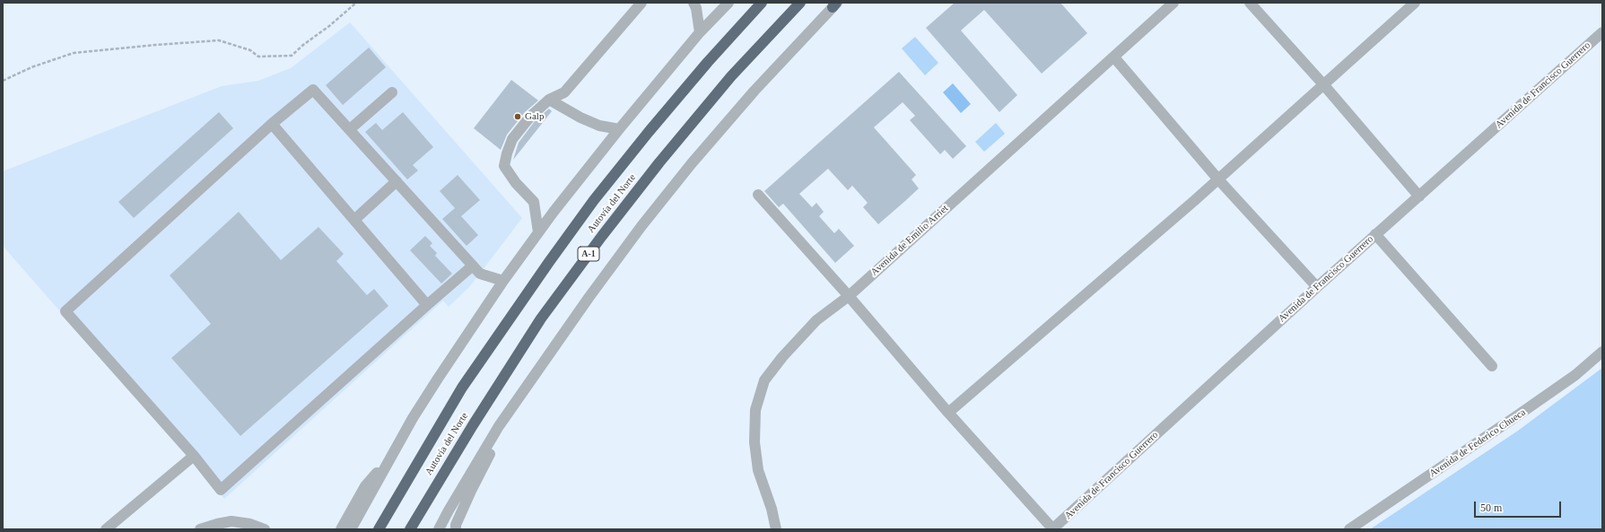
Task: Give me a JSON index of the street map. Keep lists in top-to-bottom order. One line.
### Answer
{"streets":{"highway":["Autovía del Norte","A-1"],"street":["Avenida de Francisco Guerrero","Avenida de Emilio Arriet","Avenida de Federico Chueca"]},"places":["Galp"],"scale_bar":"50 m"}
